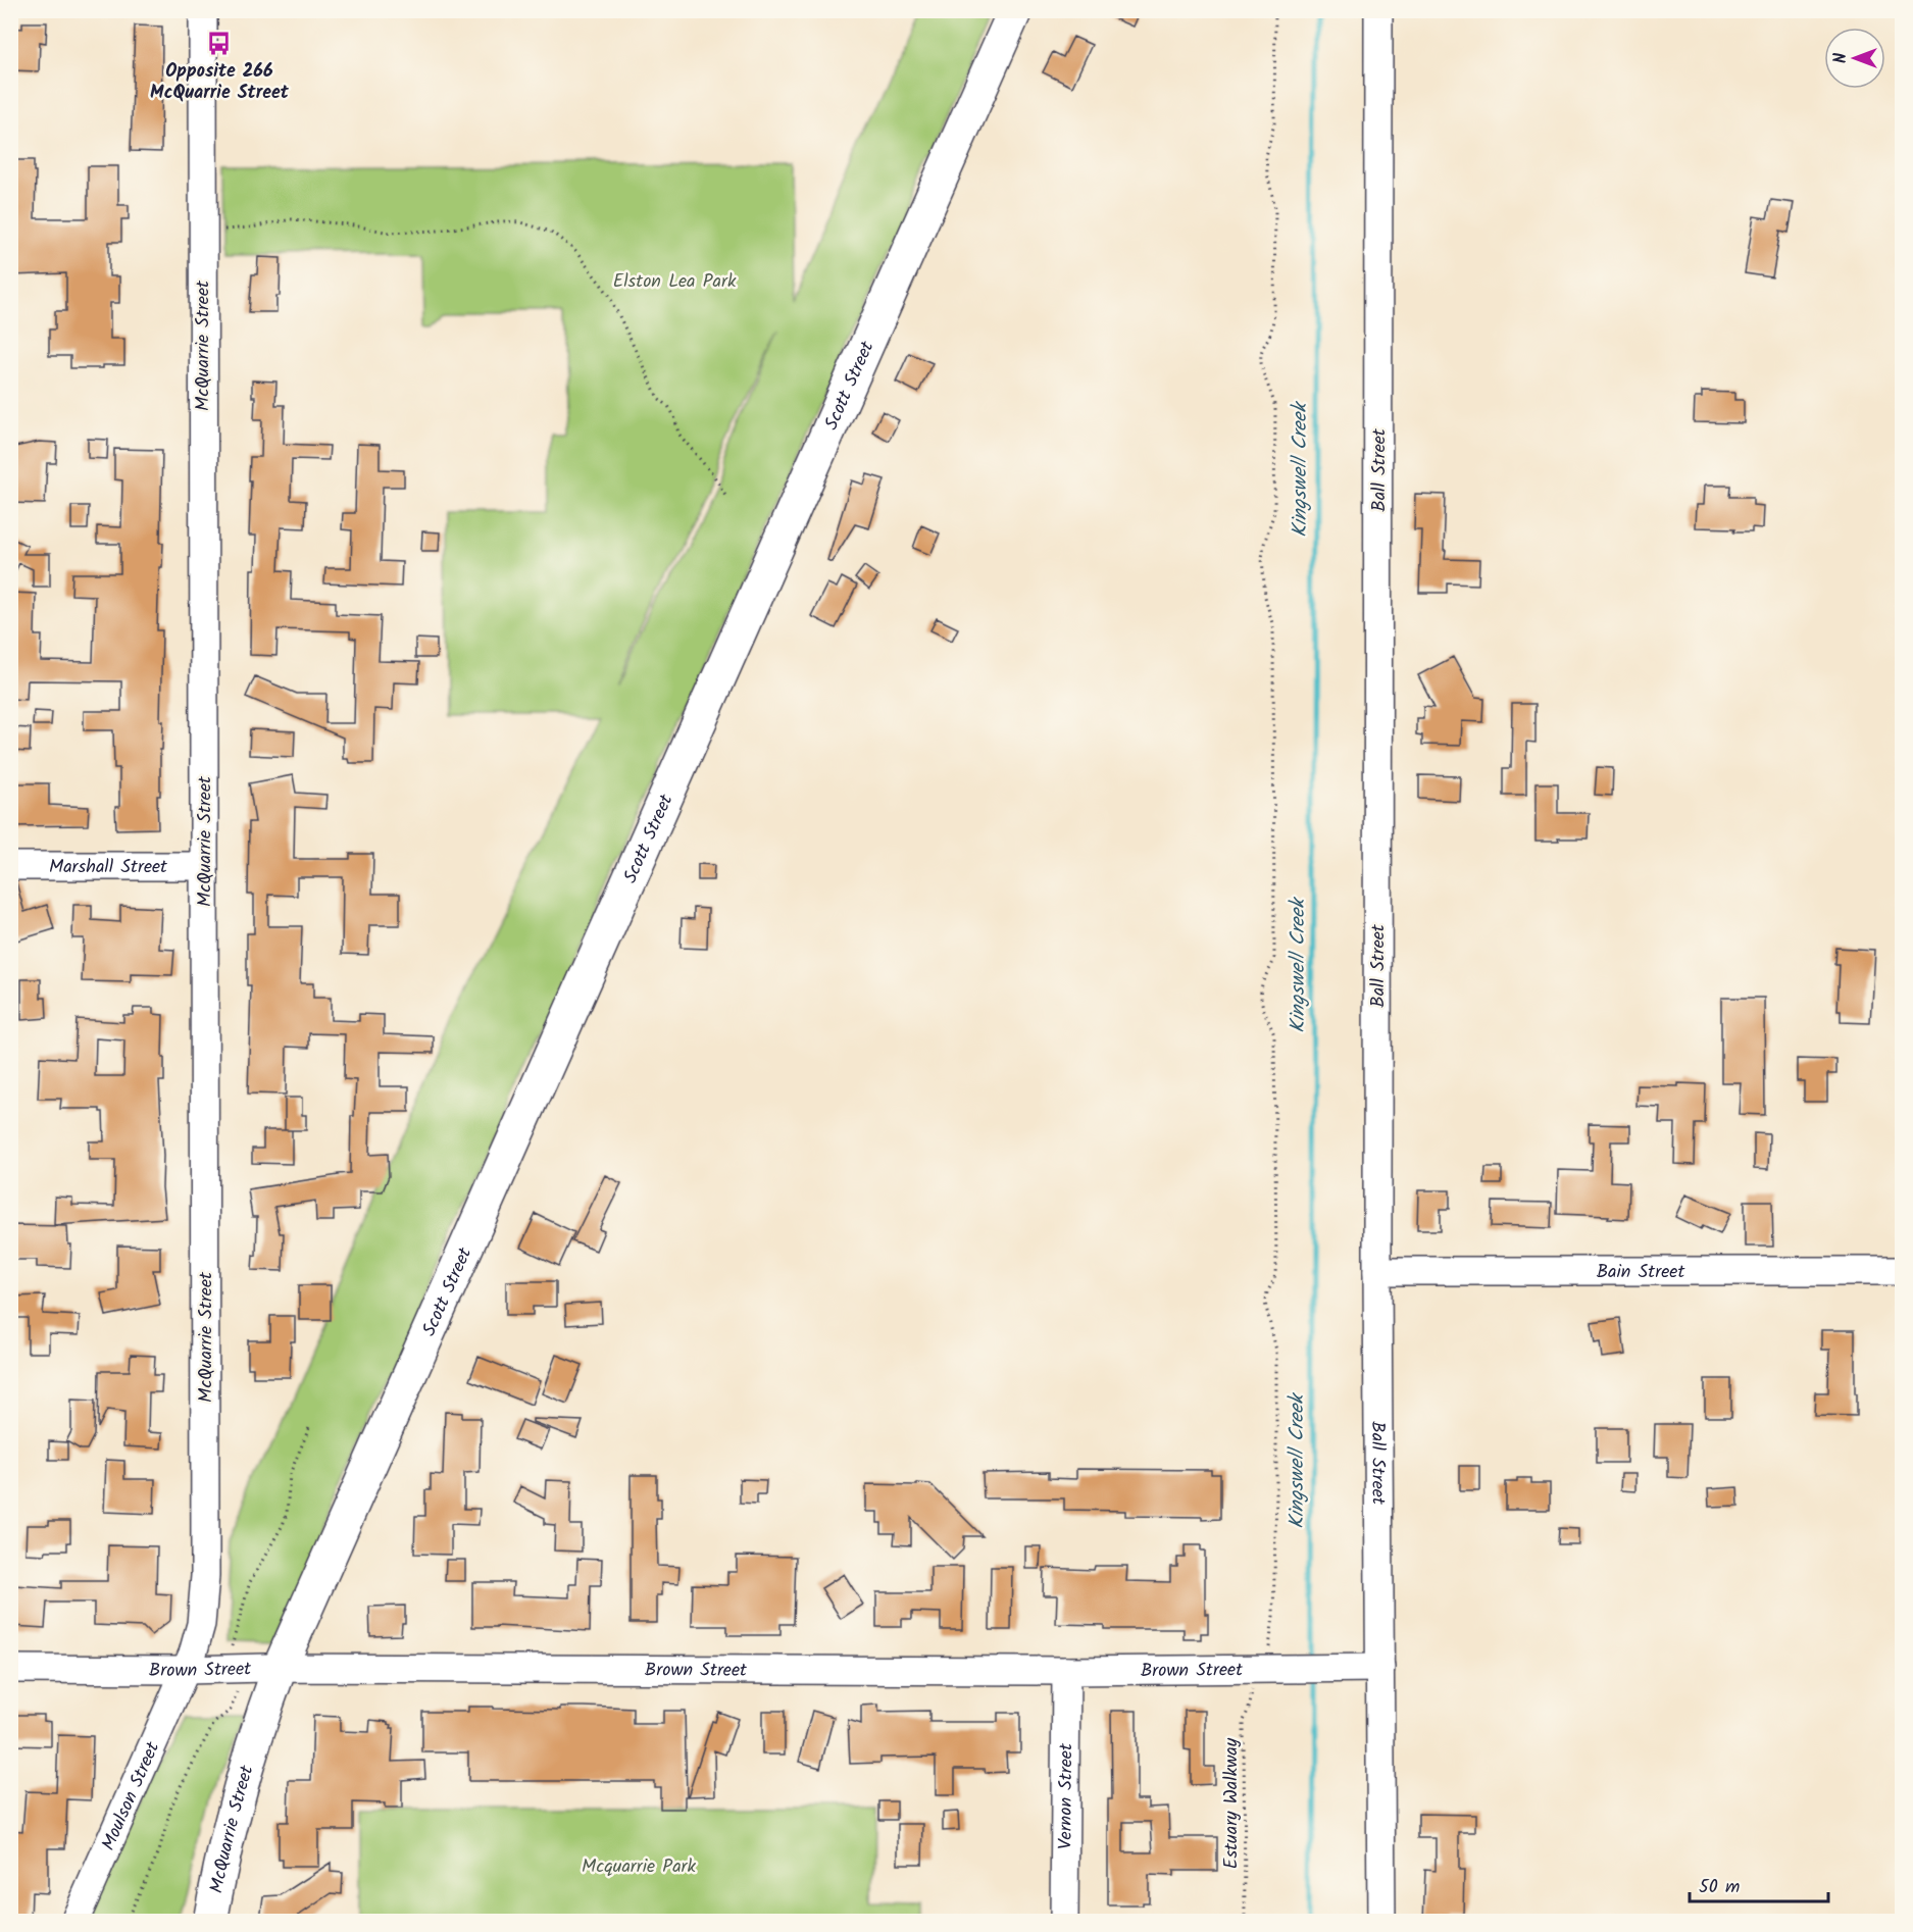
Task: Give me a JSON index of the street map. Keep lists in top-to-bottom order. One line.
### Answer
{"streets":{"main road":["McQuarrie Street","Scott Street"],"street":["Ball Street","Marshall Street","Bain Street","Brown Street","Moulson Street","Vernon Street"],"path":["Estuary Walkway"]},"crossings":[["McQuarrie Street","Scott Street"],["McQuarrie Street","Marshall Street"],["McQuarrie Street","Brown Street"],["McQuarrie Street","Moulson Street"],["Scott Street","Brown Street"],["Ball Street","Bain Street"],["Ball Street","Brown Street"],["Brown Street","Moulson Street"],["Brown Street","Vernon Street"]],"water":["Kingswell Creek"],"parks":["Elston Lea Park","Mcquarrie Park"],"places":{"bus stop":["Opposite 266 McQuarrie Street"]},"scale_bar":"50 m","north":"left"}
